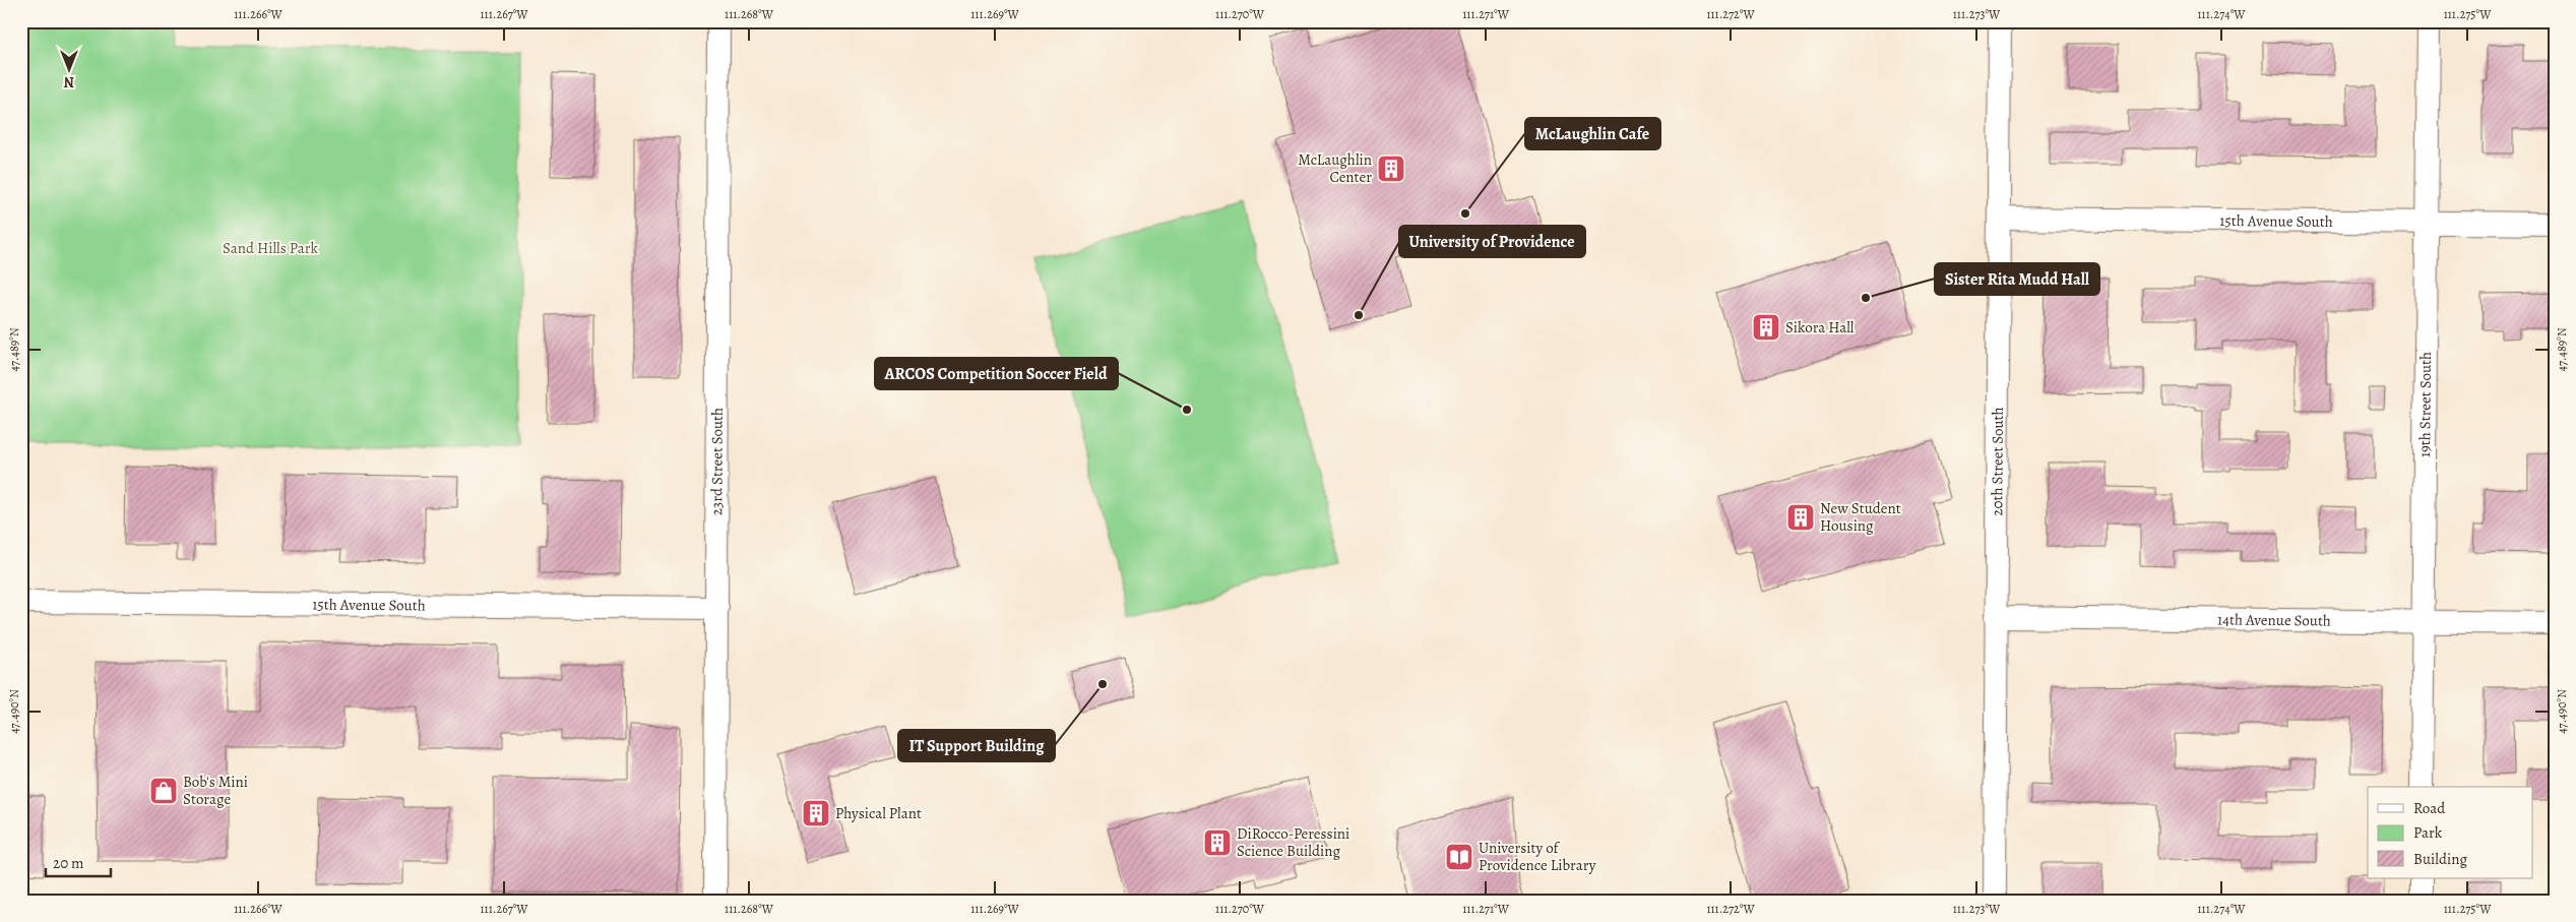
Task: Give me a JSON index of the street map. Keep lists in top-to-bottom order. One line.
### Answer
{"streets":{"street":["15th Avenue South","19th Street South","20th Street South","23rd Street South","14th Avenue South"]},"crossings":[["15th Avenue South","19th Street South"],["15th Avenue South","20th Street South"],["15th Avenue South","23rd Street South"],["19th Street South","14th Avenue South"],["20th Street South","14th Avenue South"]],"parks":["Sand Hills Park"],"places":{"building":["McLaughlin Center","Sikora Hall","New Student Housing","Physical Plant","DiRocco-Peressini Science Building"],"other":["McLaughlin Cafe","Sister Rita Mudd Hall","University of Providence","ARCOS Competition Soccer Field","IT Support Building"],"shop":["Bob's Mini Storage"],"library":["University of Providence Library"]},"legend":["Road","Park","Building"],"scale_bar":"20 m","north":"bottom","coordinates":["111.266°W","111.267°W","111.268°W","111.269°W","111.270°W","111.271°W","111.272°W","111.273°W","111.274°W","111.275°W","47.489°N","47.490°N"]}
